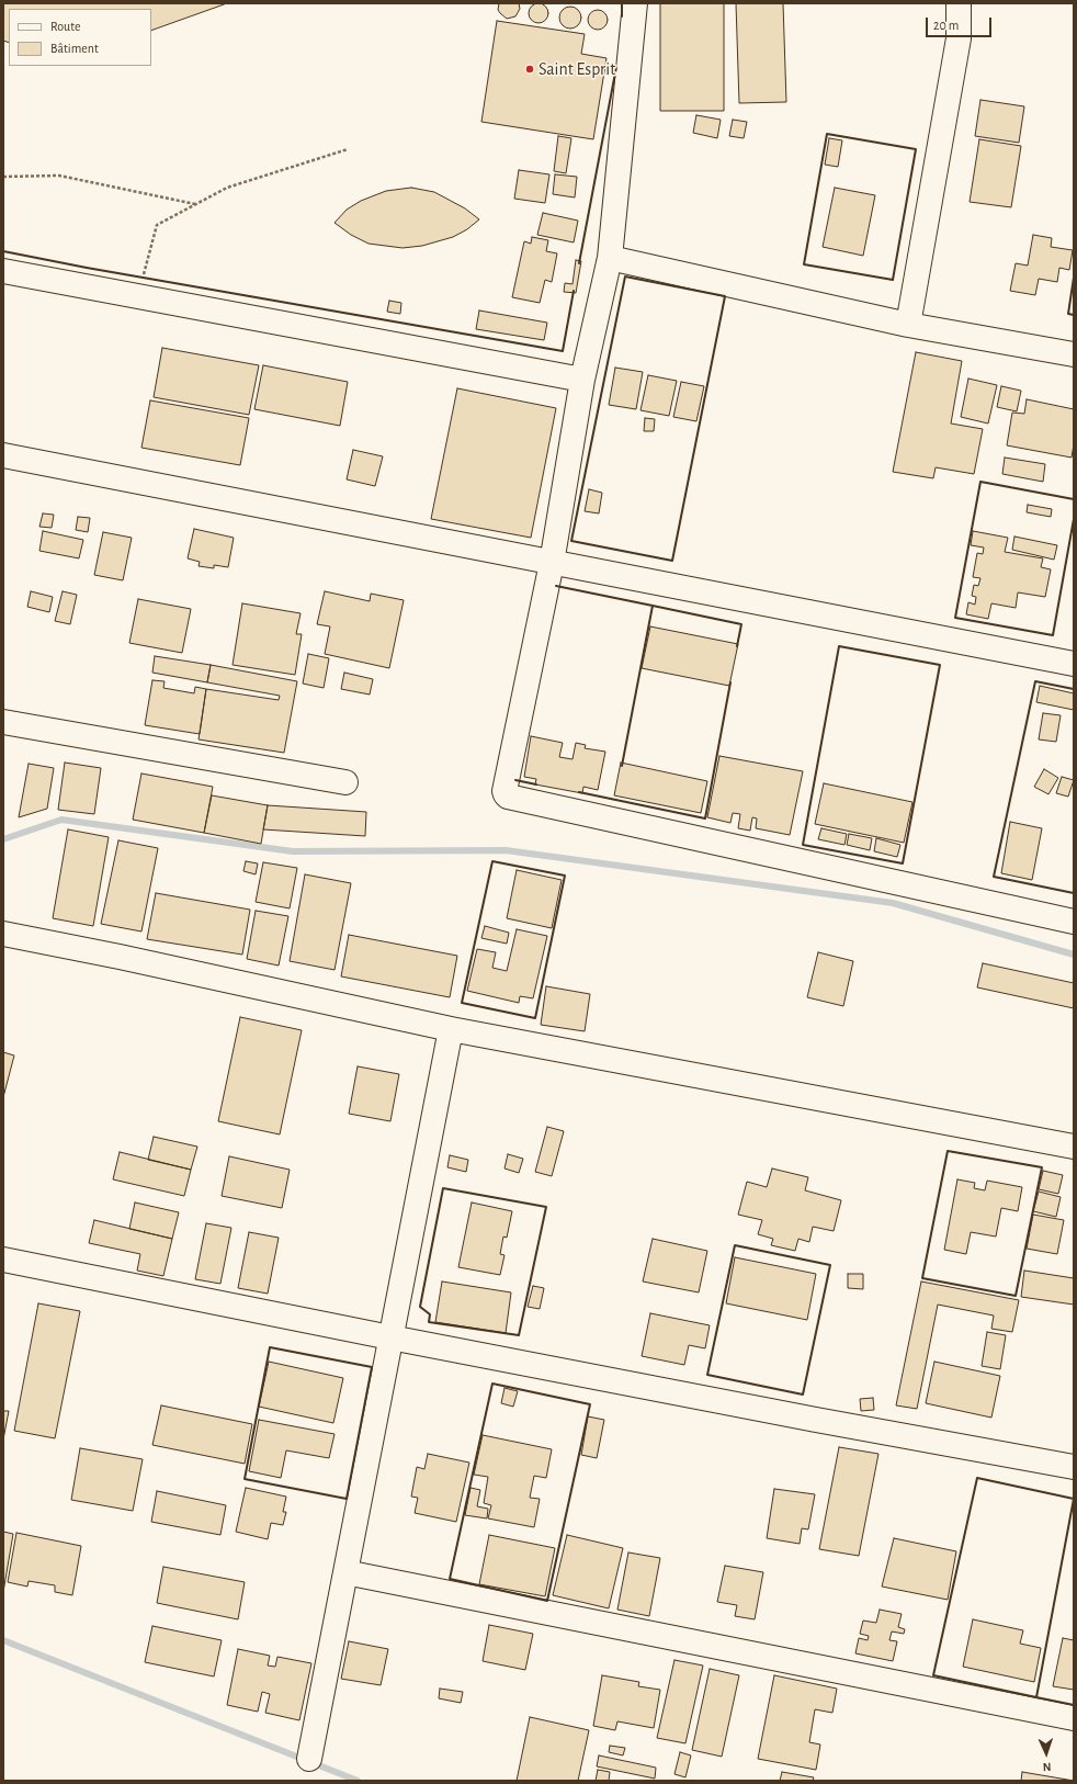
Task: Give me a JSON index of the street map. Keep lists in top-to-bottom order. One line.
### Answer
{"places":["Saint Esprit"],"legend":["Route","Bâtiment"],"scale_bar":"20 m","north":"bottom"}
